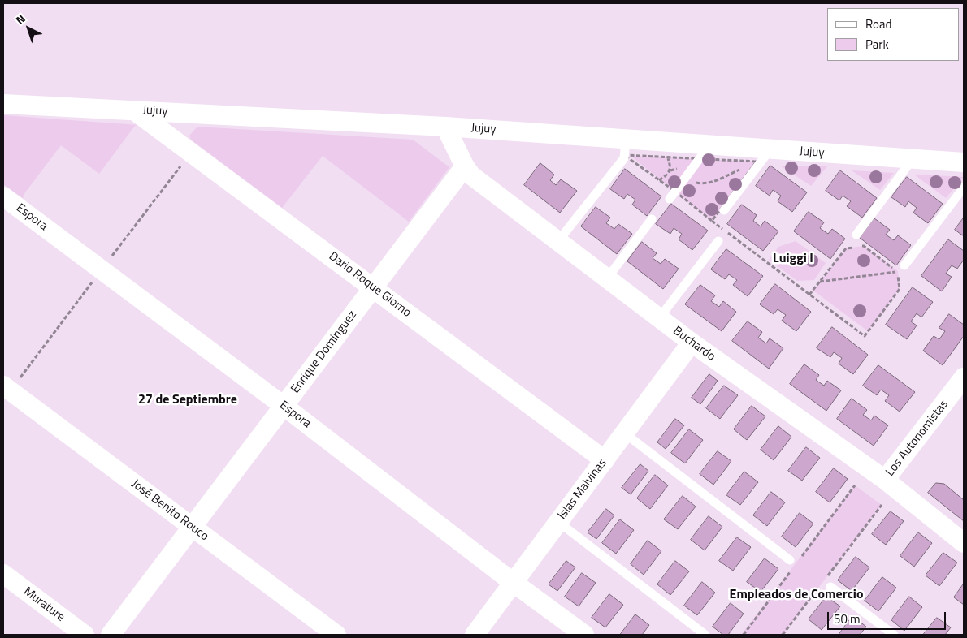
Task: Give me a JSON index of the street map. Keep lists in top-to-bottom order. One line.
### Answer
{"streets":{"street":["Jujuy","Espora","Dario Roque Giorno","Buchardo","Enrique Dominguez","Los Autonomistas","Islas Malvinas","José Benito Rouco","Murature"]},"crossings":[["Jujuy","Dario Roque Giorno"],["Jujuy","Buchardo"],["Espora","Enrique Dominguez"],["Espora","Islas Malvinas"],["Dario Roque Giorno","Enrique Dominguez"],["Dario Roque Giorno","Islas Malvinas"],["Buchardo","Enrique Dominguez"],["Buchardo","Los Autonomistas"],["Buchardo","Islas Malvinas"],["Enrique Dominguez","José Benito Rouco"]],"districts":["Luiggi I","27 de Septiembre","Empleados de Comercio"],"legend":["Road","Park"],"scale_bar":"50 m","north":"top left"}
